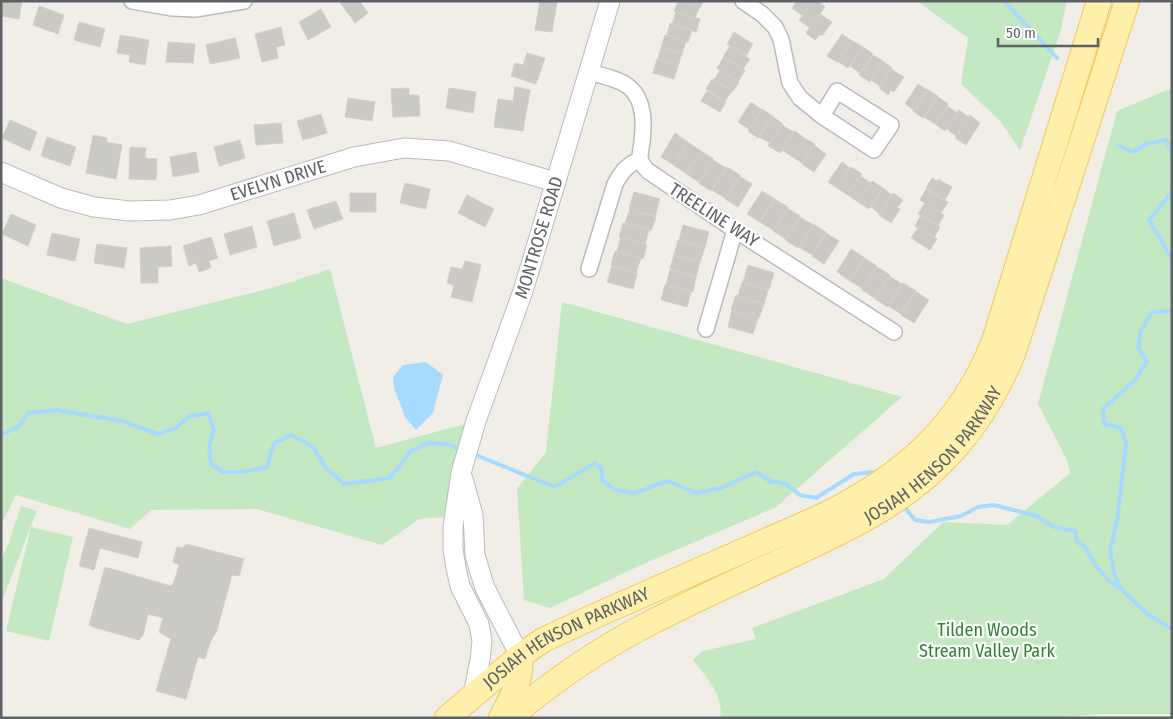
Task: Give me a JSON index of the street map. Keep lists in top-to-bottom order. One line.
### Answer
{"streets":{"main road":["JOSIAH HENSON PARKWAY"],"street":["EVELYN DRIVE","TREELINE WAY","MONTROSE ROAD"]},"crossings":[["EVELYN DRIVE","MONTROSE ROAD"],["MONTROSE ROAD","JOSIAH HENSON PARKWAY"]],"parks":["Tilden Woods Stream Valley Park"],"scale_bar":"50 m"}
